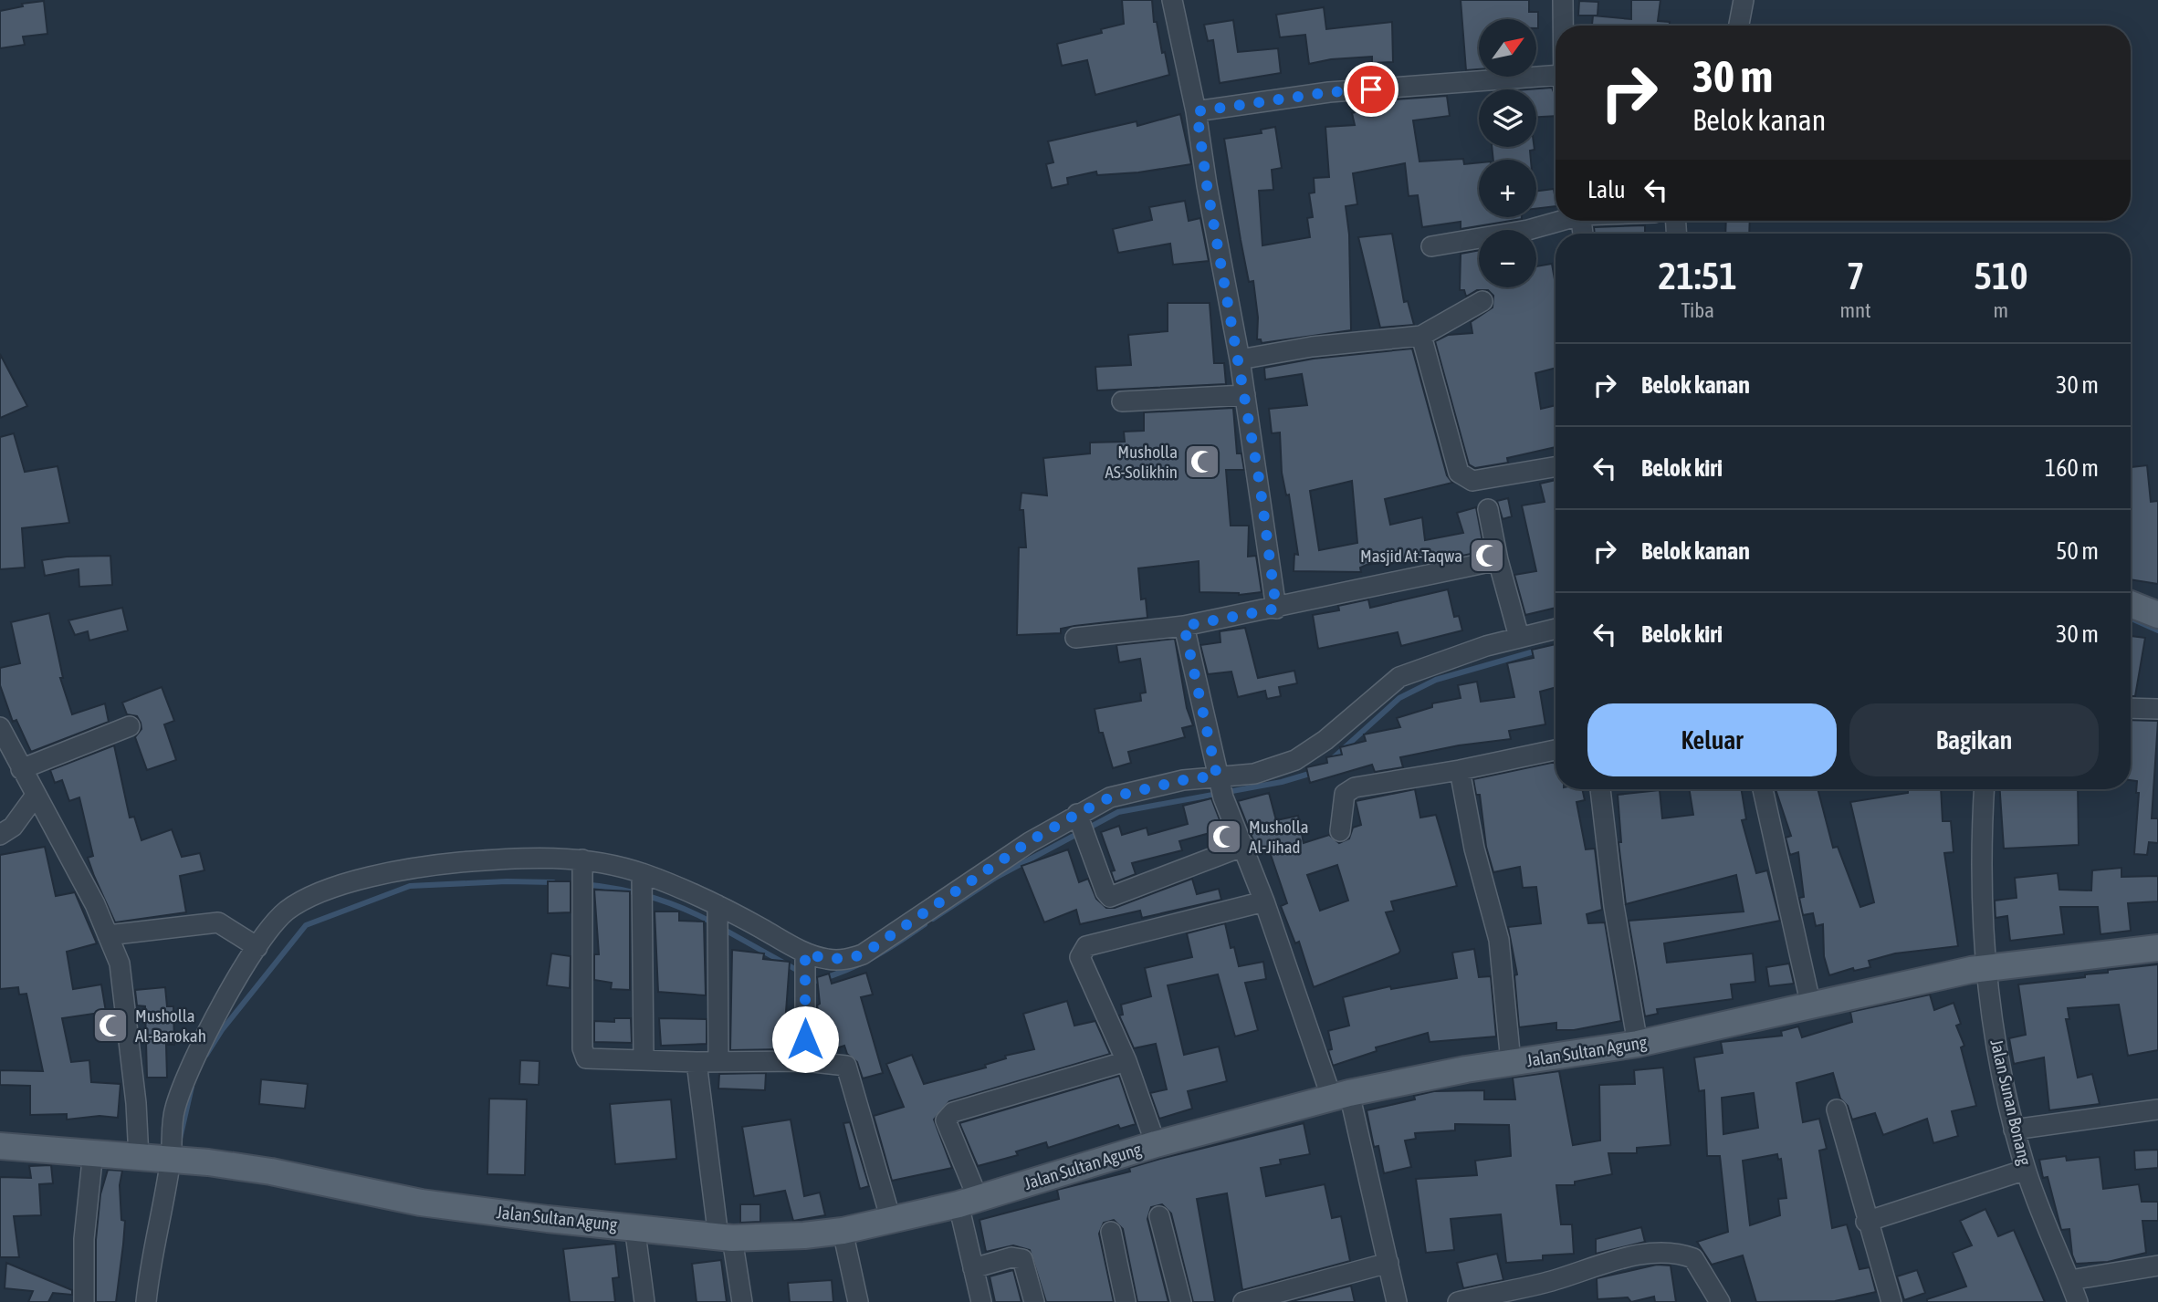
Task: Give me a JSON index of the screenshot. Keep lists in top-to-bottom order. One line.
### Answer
{"streets":{"main road":["Jalan Sultan Agung"],"street":["Jalan Sunan Bonang"]},"crossings":[["Jalan Sultan Agung","Jalan Sunan Bonang"]],"places":{"mosque":["Musholla AS-Solikhin","Masjid At-Taqwa","Musholla Al-Jihad","Musholla Al-Barokah"]},"north":"top right","page":{"map_buttons":["+","−"],"turn":["30 m","Belok kanan"],"then":"Lalu","eta":["21:51","Tiba","7","mnt","510","m"],"list":[{"name":"Belok kanan","value":"30 m"},{"name":"Belok kiri","value":"160 m"},{"name":"Belok kanan","value":"50 m"},{"name":"Belok kiri","value":"30 m"}],"buttons":["Keluar","Bagikan"]}}
